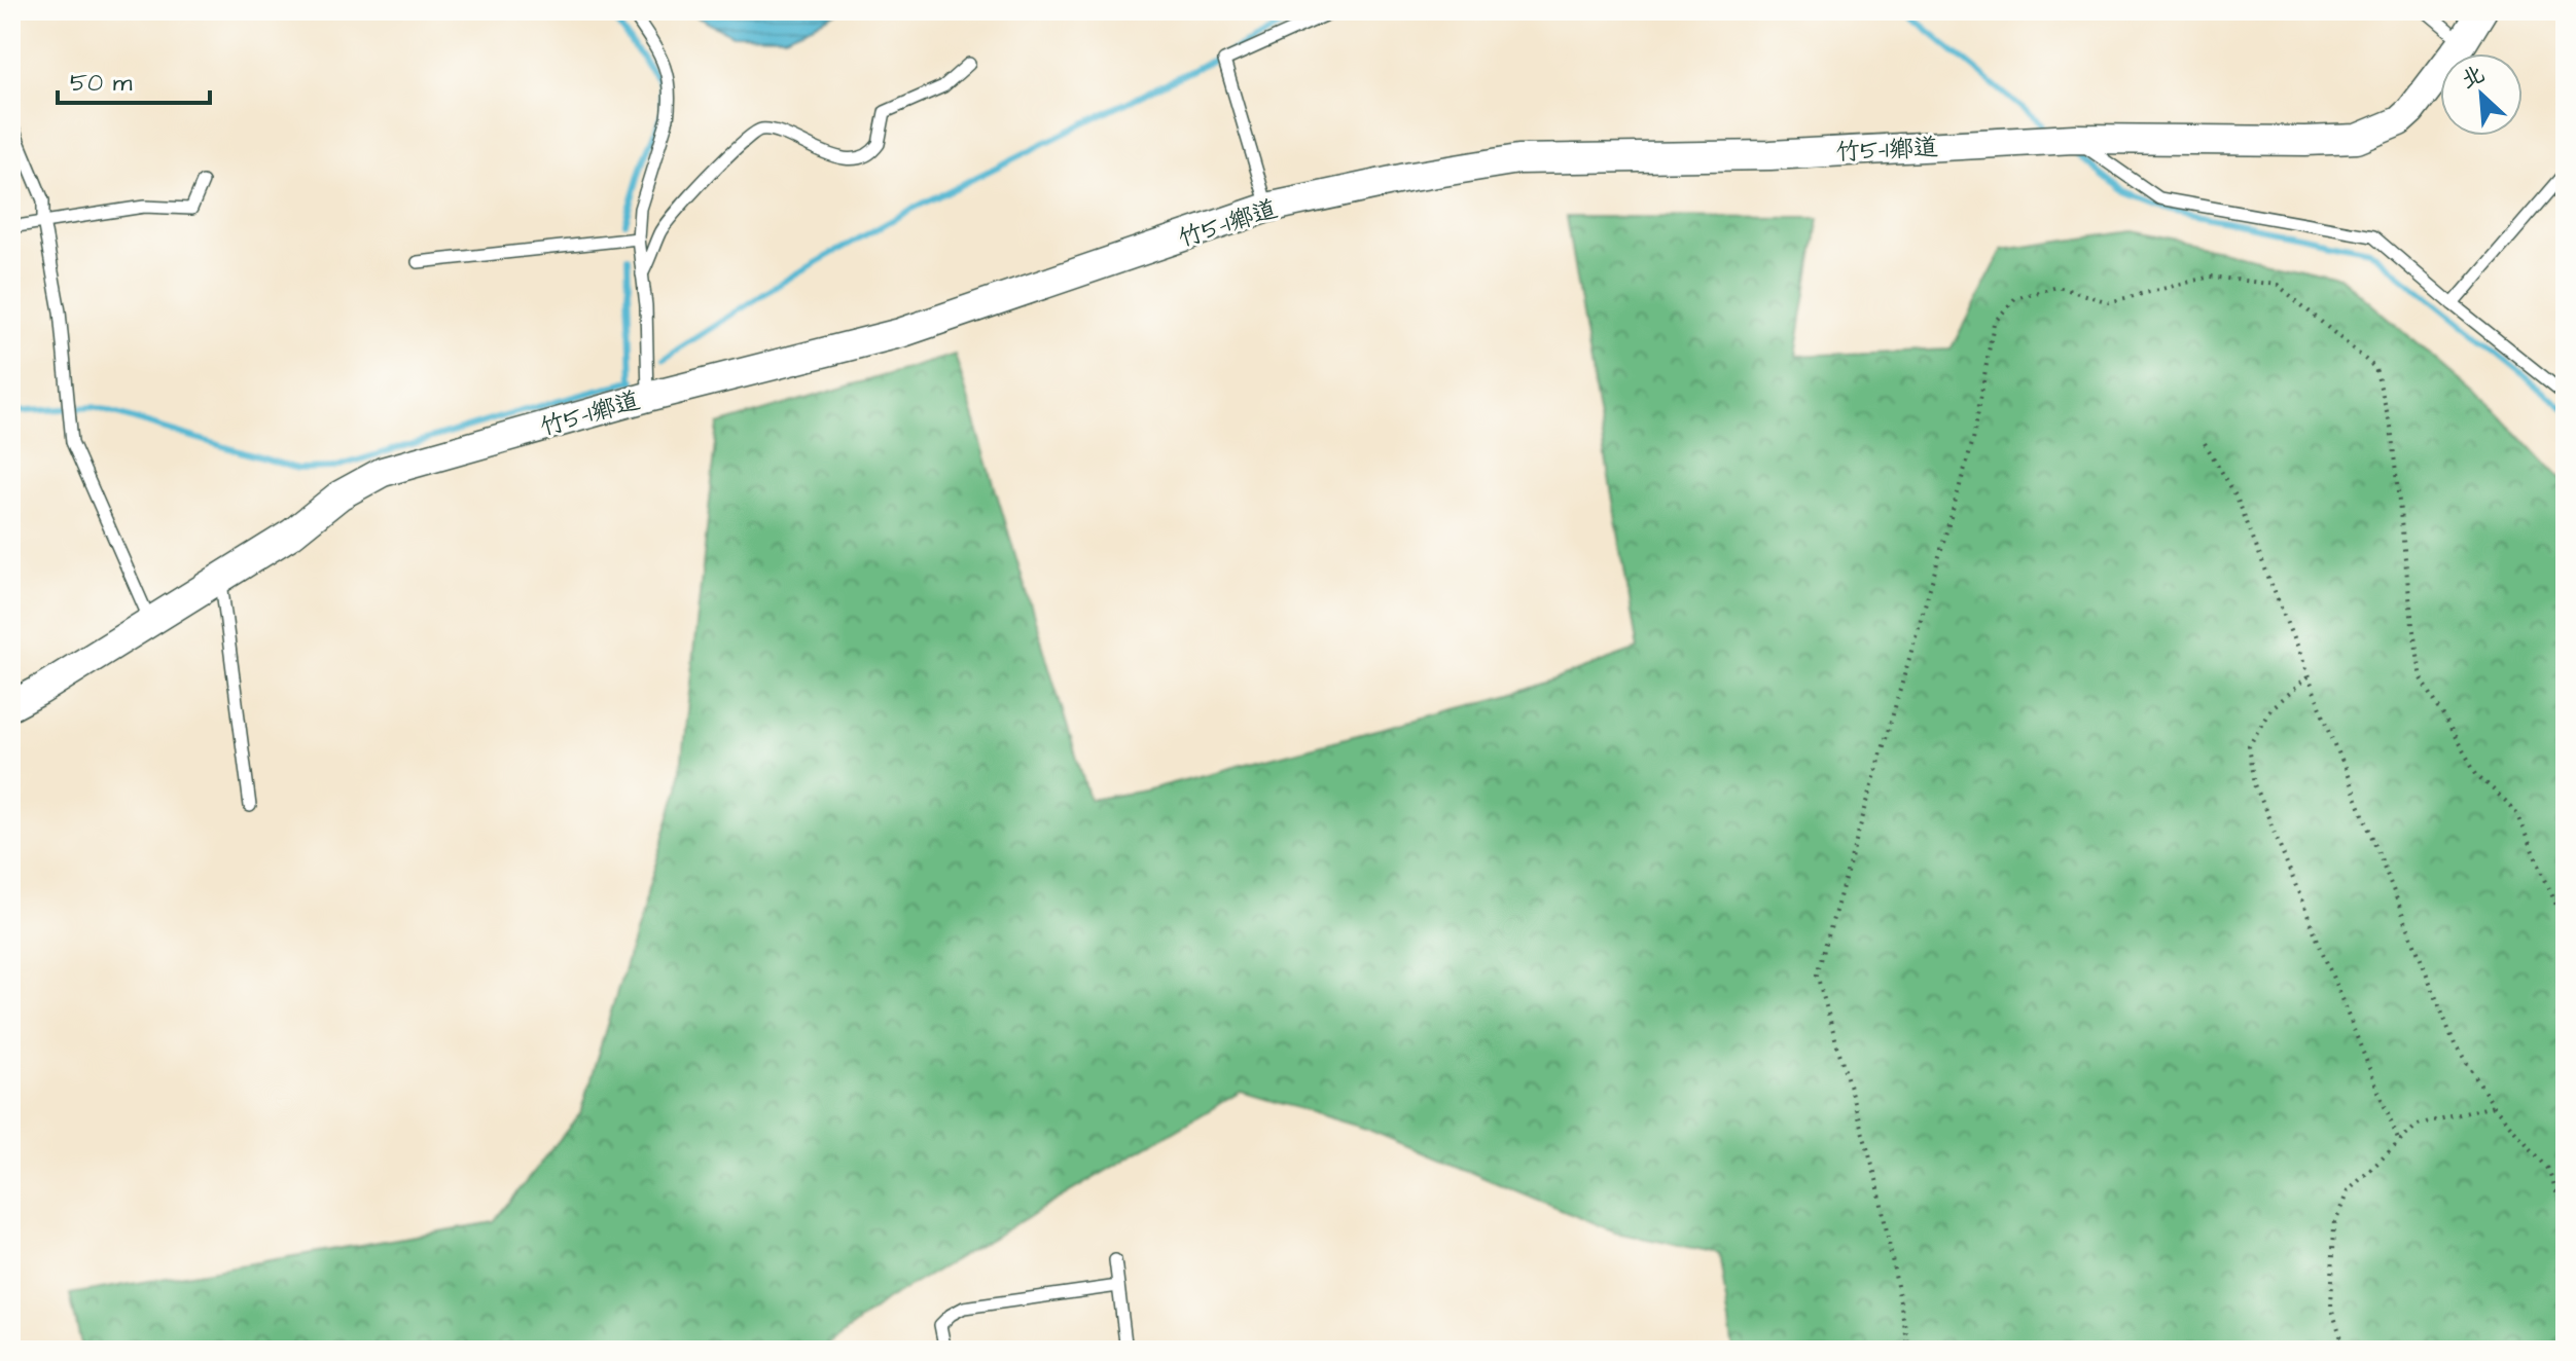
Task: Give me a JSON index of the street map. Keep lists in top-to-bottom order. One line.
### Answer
{"streets":{"street":["竹5-1鄉道"]},"scale_bar":"50 m","north":"top left"}
